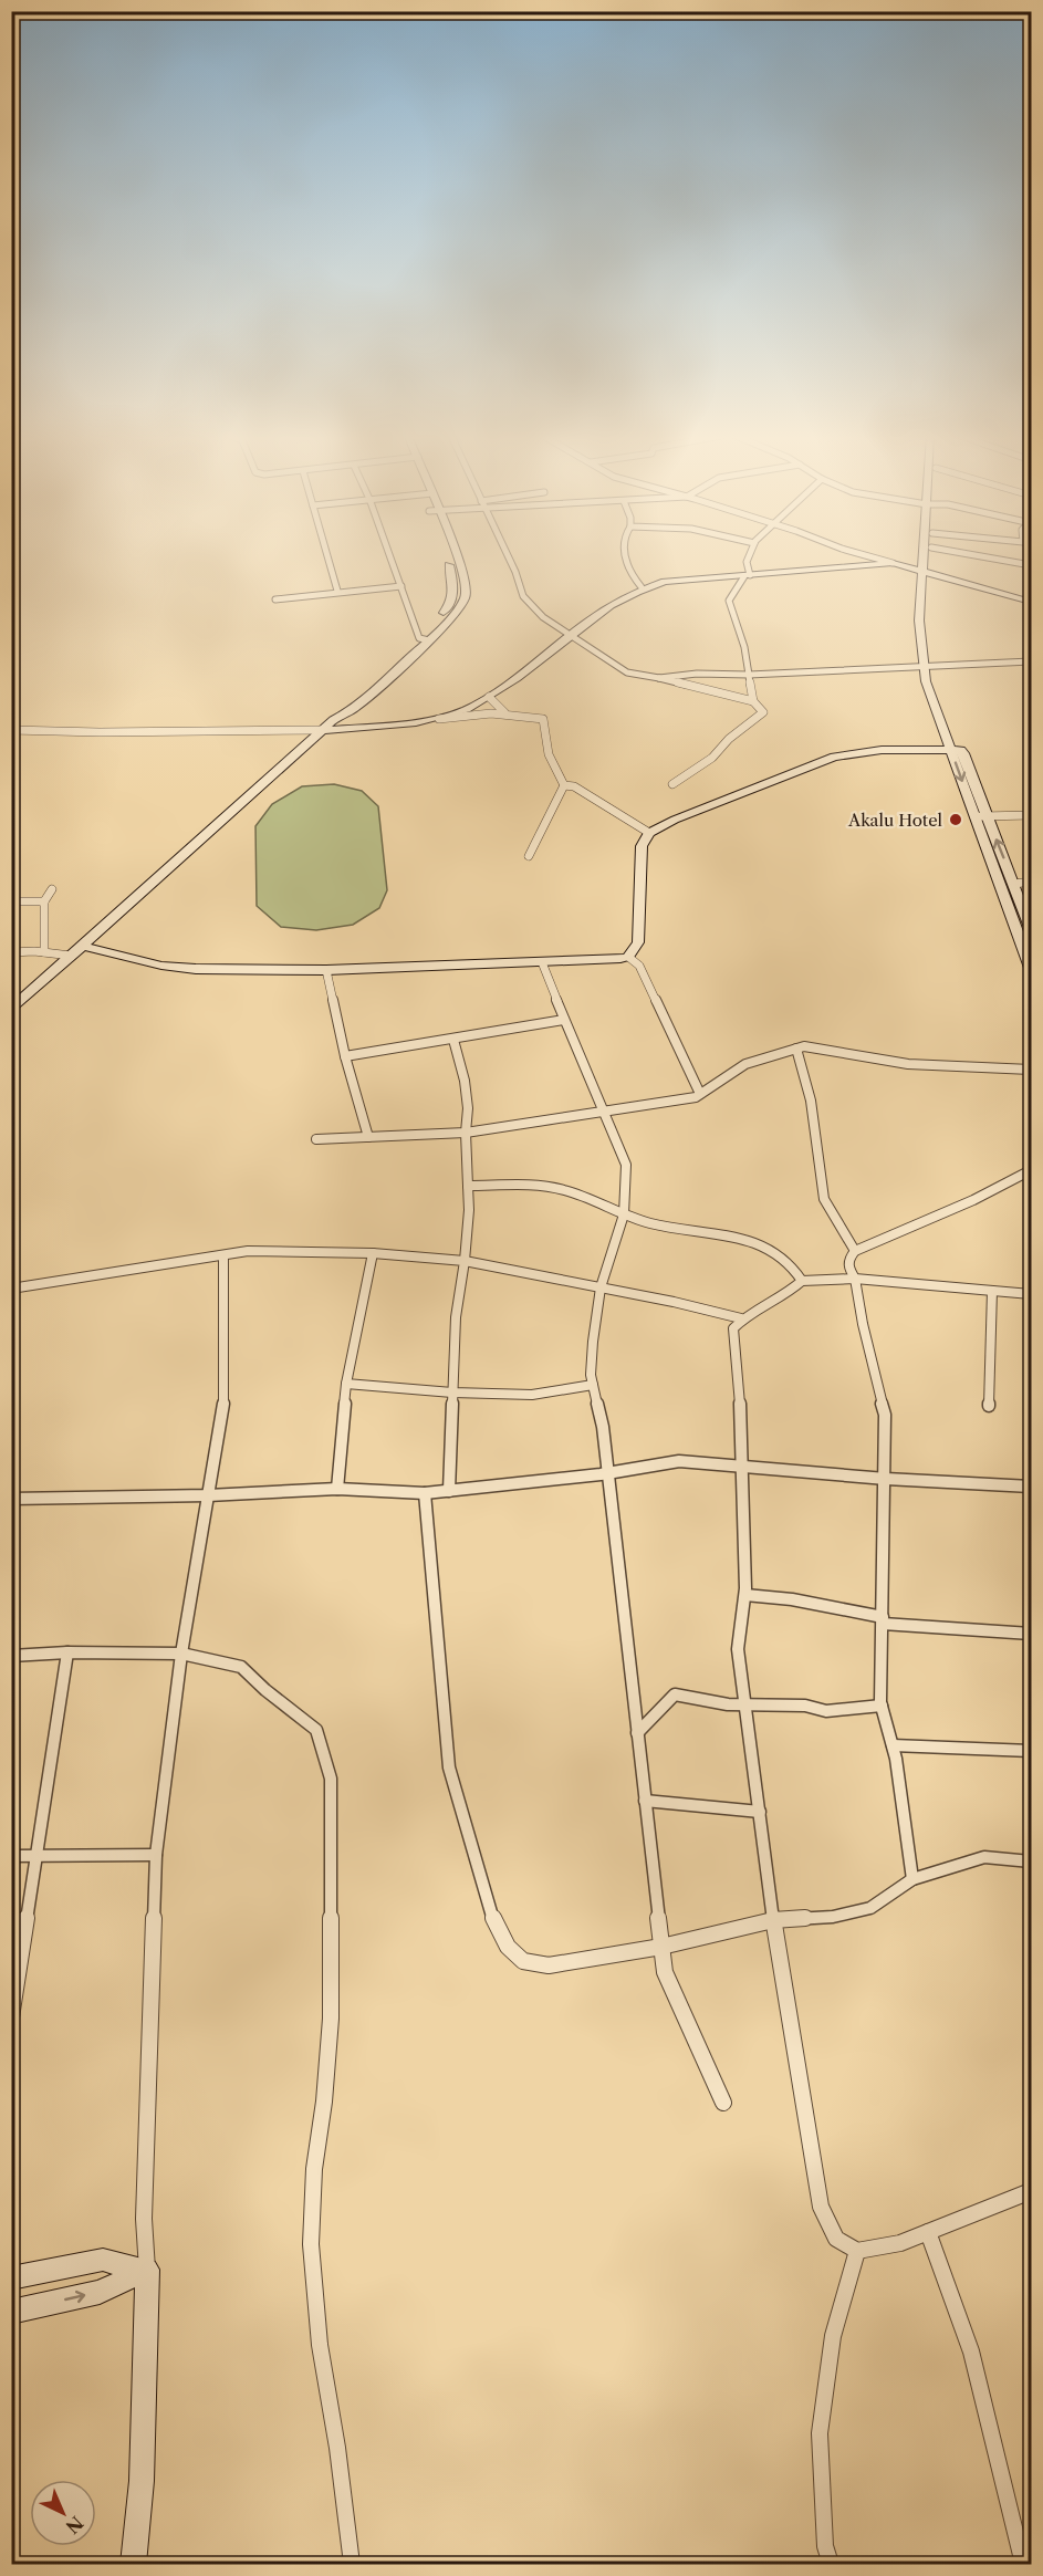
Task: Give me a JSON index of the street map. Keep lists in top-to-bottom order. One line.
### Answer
{"places":["Akalu Hotel"],"north":"bottom right"}
